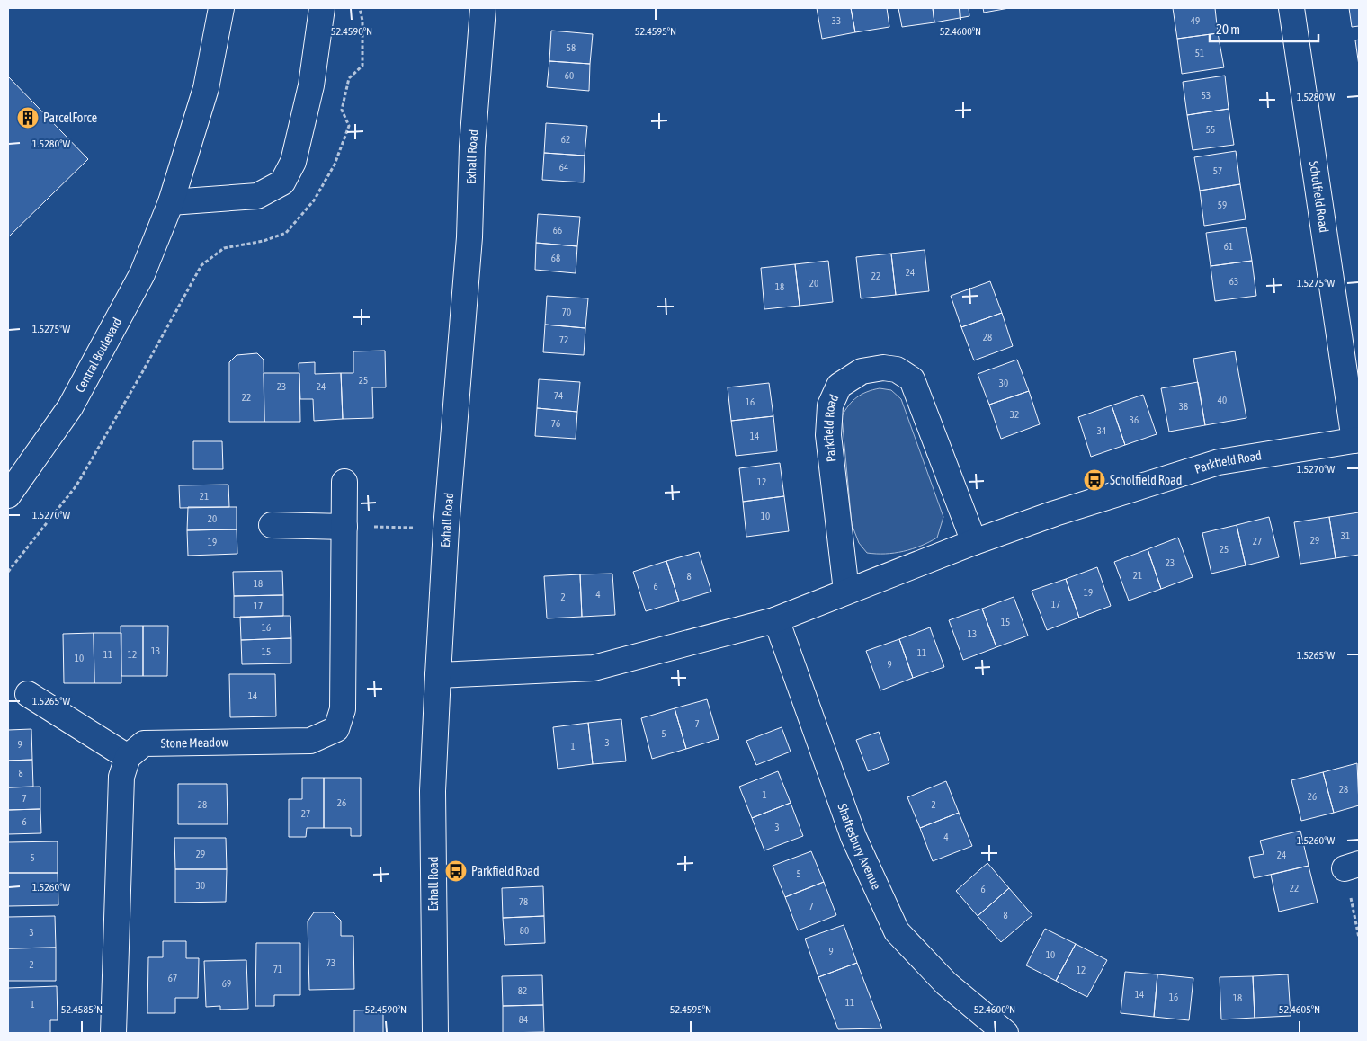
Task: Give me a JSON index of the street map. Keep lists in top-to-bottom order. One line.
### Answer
{"streets":{"street":["Exhall Road","Scholfield Road","Central Boulevard","Parkfield Road","Stone Meadow","Shaftesbury Avenue"]},"crossings":[["Exhall Road","Parkfield Road"],["Scholfield Road","Parkfield Road"],["Parkfield Road","Shaftesbury Avenue"]],"places":{"building":["ParcelForce"],"bus stop":["Scholfield Road","Parkfield Road"]},"house_numbers":["33","49","58","51","60","53","55","62","64","57","59","66","61","68","24","22","63","20","18","70","28","72","25","30","23","24","74","22","40","16","38","32","36","76","34","14","12","21","10","20","31","29","27","19","25","23","21","8","18","6","19","4","2","17","17","15","16","13","13","15","11","11","12","10","9","14","7","5","3","9","1","8","28","1","26","7","26","28","2","27","6","3","4","29","24","5","5","30","22","6","78","7","8","80","3","9","10","73","2","71","12","67","69","82","14","16","18","11","1","84"],"scale_bar":"20 m","coordinates":["52.4590°N","52.4595°N","52.4600°N","1.5280°W","1.5275°W","1.5270°W","1.5265°W","1.5260°W","52.4585°N","52.4605°N"]}
